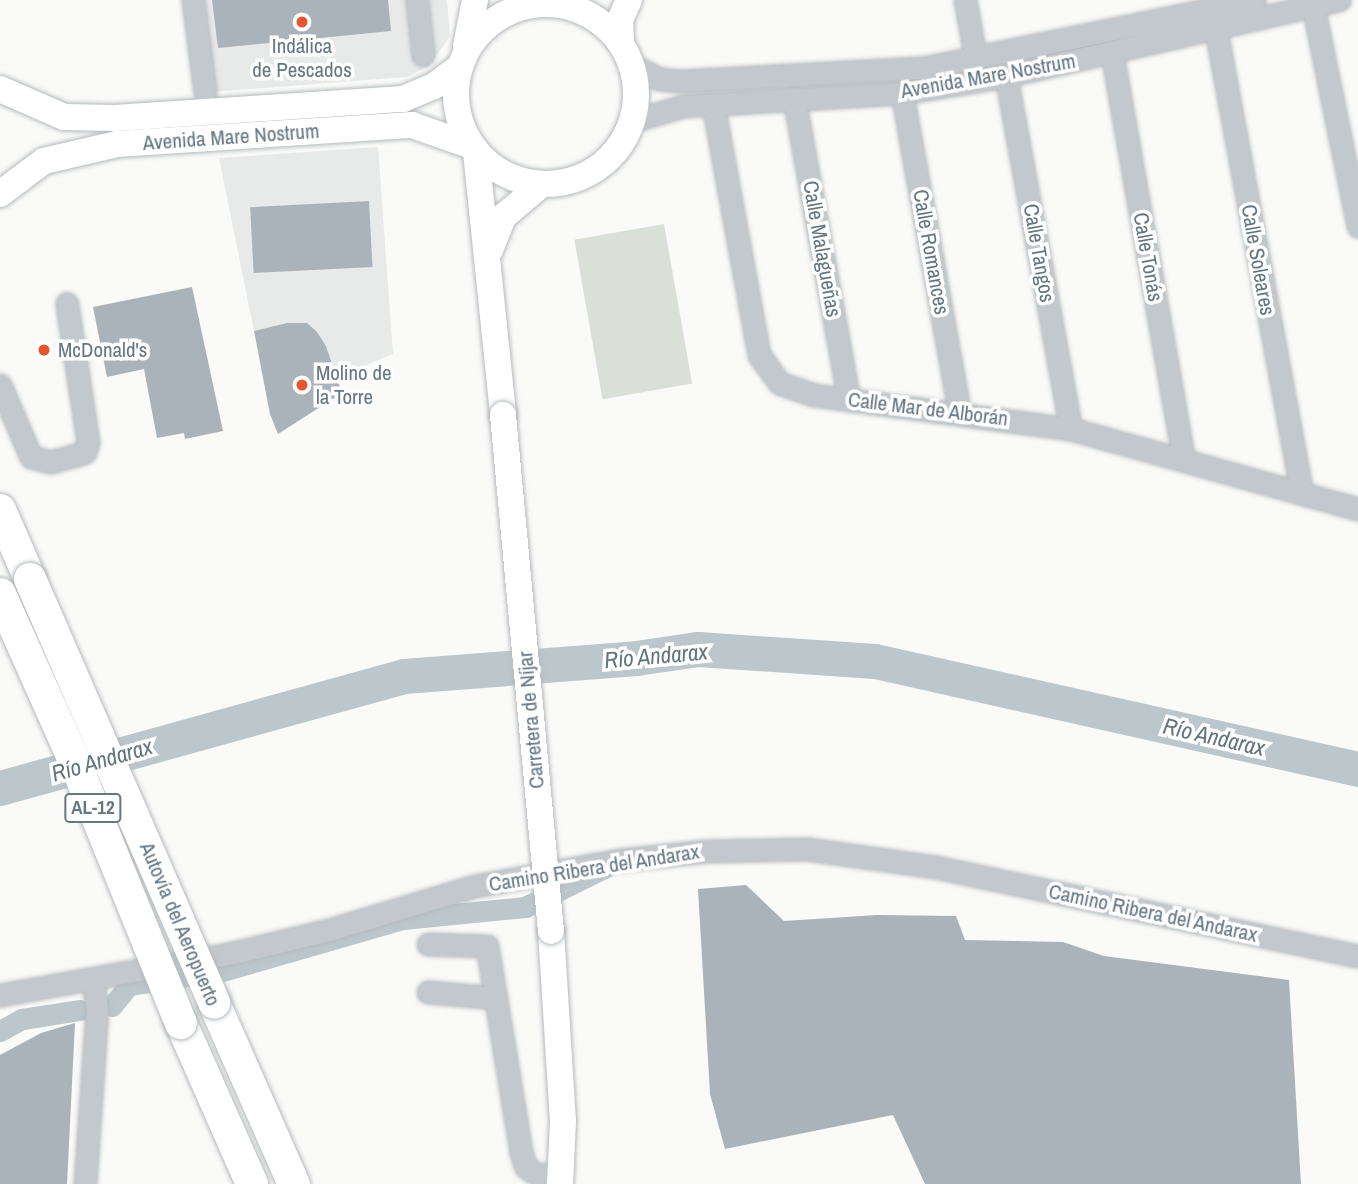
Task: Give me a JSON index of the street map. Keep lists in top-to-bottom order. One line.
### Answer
{"streets":{"highway":["AL-12","Autovía del Aeropuerto"],"main road":["Avenida Mare Nostrum","Carretera de Níjar"],"street":["Calle Malagueñas","Calle Romances","Calle Tangos","Calle Tonás","Calle Soleares","Calle Mar de Alborán","Camino Ribera del Andarax"]},"crossings":[["Avenida Mare Nostrum","Calle Malagueñas"],["Avenida Mare Nostrum","Calle Romances"],["Avenida Mare Nostrum","Calle Tangos"],["Avenida Mare Nostrum","Calle Tonás"],["Avenida Mare Nostrum","Calle Soleares"],["Avenida Mare Nostrum","Calle Mar de Alborán"],["Avenida Mare Nostrum","Carretera de Níjar"],["Calle Malagueñas","Calle Mar de Alborán"],["Calle Romances","Calle Mar de Alborán"],["Calle Tangos","Calle Mar de Alborán"],["Calle Tonás","Calle Mar de Alborán"],["Calle Soleares","Calle Mar de Alborán"]],"water":["Río Andarax"],"places":["Indálica de Pescados","McDonald's","Molino de la Torre"]}
